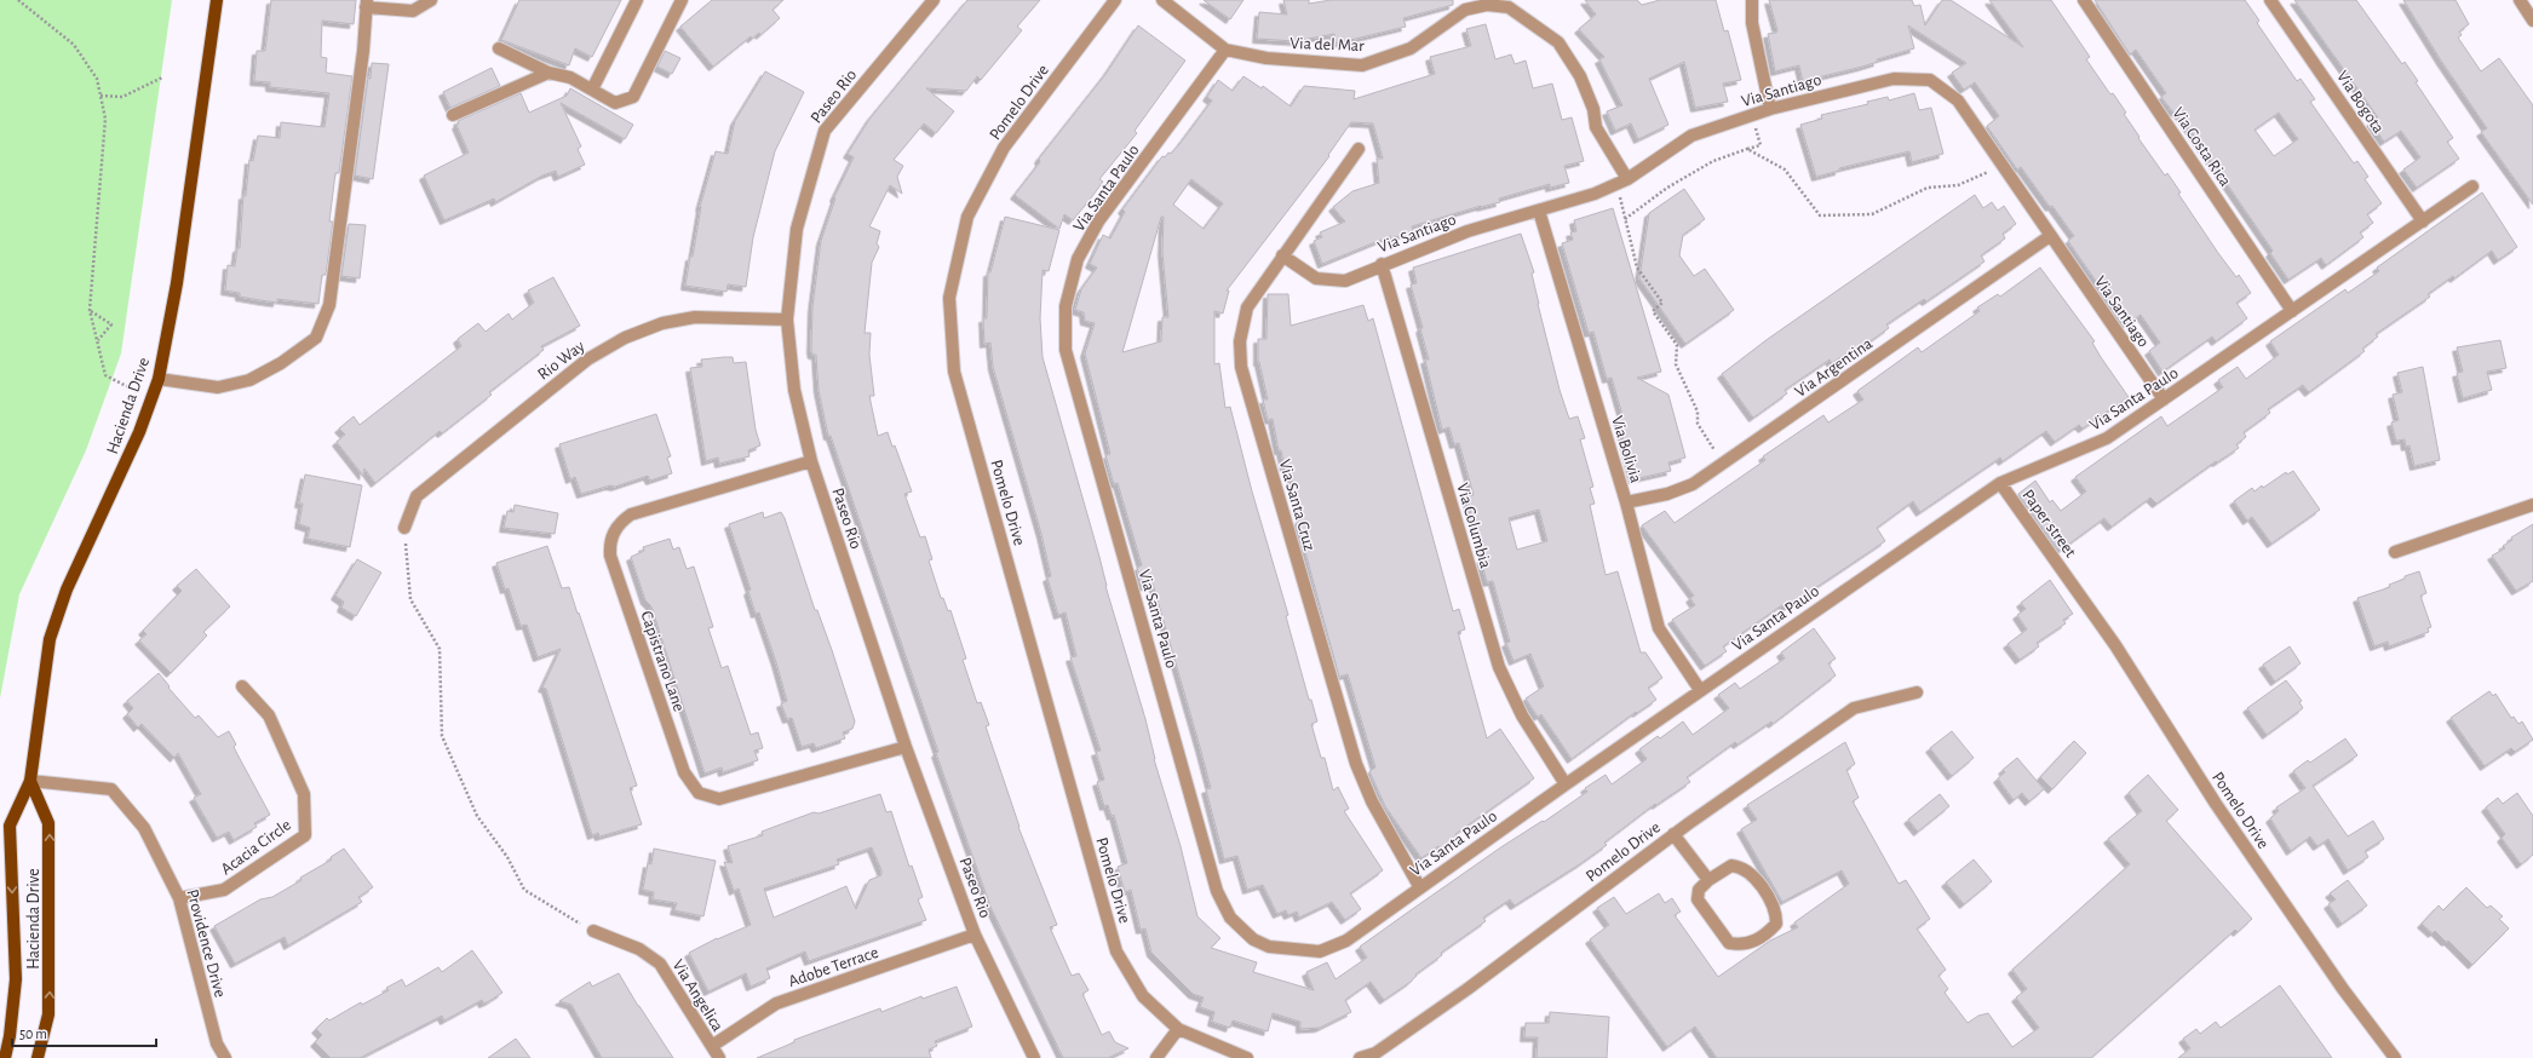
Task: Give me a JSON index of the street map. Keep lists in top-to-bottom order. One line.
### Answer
{"streets":{"main road":["Hacienda Drive"],"street":["Via del Mar","Via Santiago","Paseo Rio","Pomelo Drive","Via Bogota","Via Costa Rica","Via Santa Paulo","Rio Way","Via Argentina","Via Bolivia","Via Santa Cruz","Paper street","Via Columbia","Capistrano Lane","Acacia Circle","Providence Drive","Adobe Terrace","Via Angelica"]},"crossings":[["Via del Mar","Via Santiago"],["Via del Mar","Via Santa Paulo"],["Via Santiago","Via Santa Paulo"],["Via Santiago","Via Argentina"],["Via Santiago","Via Bolivia"],["Via Santiago","Via Santa Cruz"],["Via Santiago","Via Columbia"],["Paseo Rio","Rio Way"],["Paseo Rio","Capistrano Lane"],["Paseo Rio","Adobe Terrace"],["Pomelo Drive","Paper street"],["Via Bogota","Via Santa Paulo"],["Via Costa Rica","Via Santa Paulo"],["Via Santa Paulo","Via Bolivia"],["Via Santa Paulo","Via Santa Cruz"],["Via Santa Paulo","Paper street"],["Via Santa Paulo","Via Columbia"],["Via Argentina","Via Bolivia"],["Hacienda Drive","Providence Drive"],["Acacia Circle","Providence Drive"],["Adobe Terrace","Via Angelica"]],"scale_bar":"50 m"}
